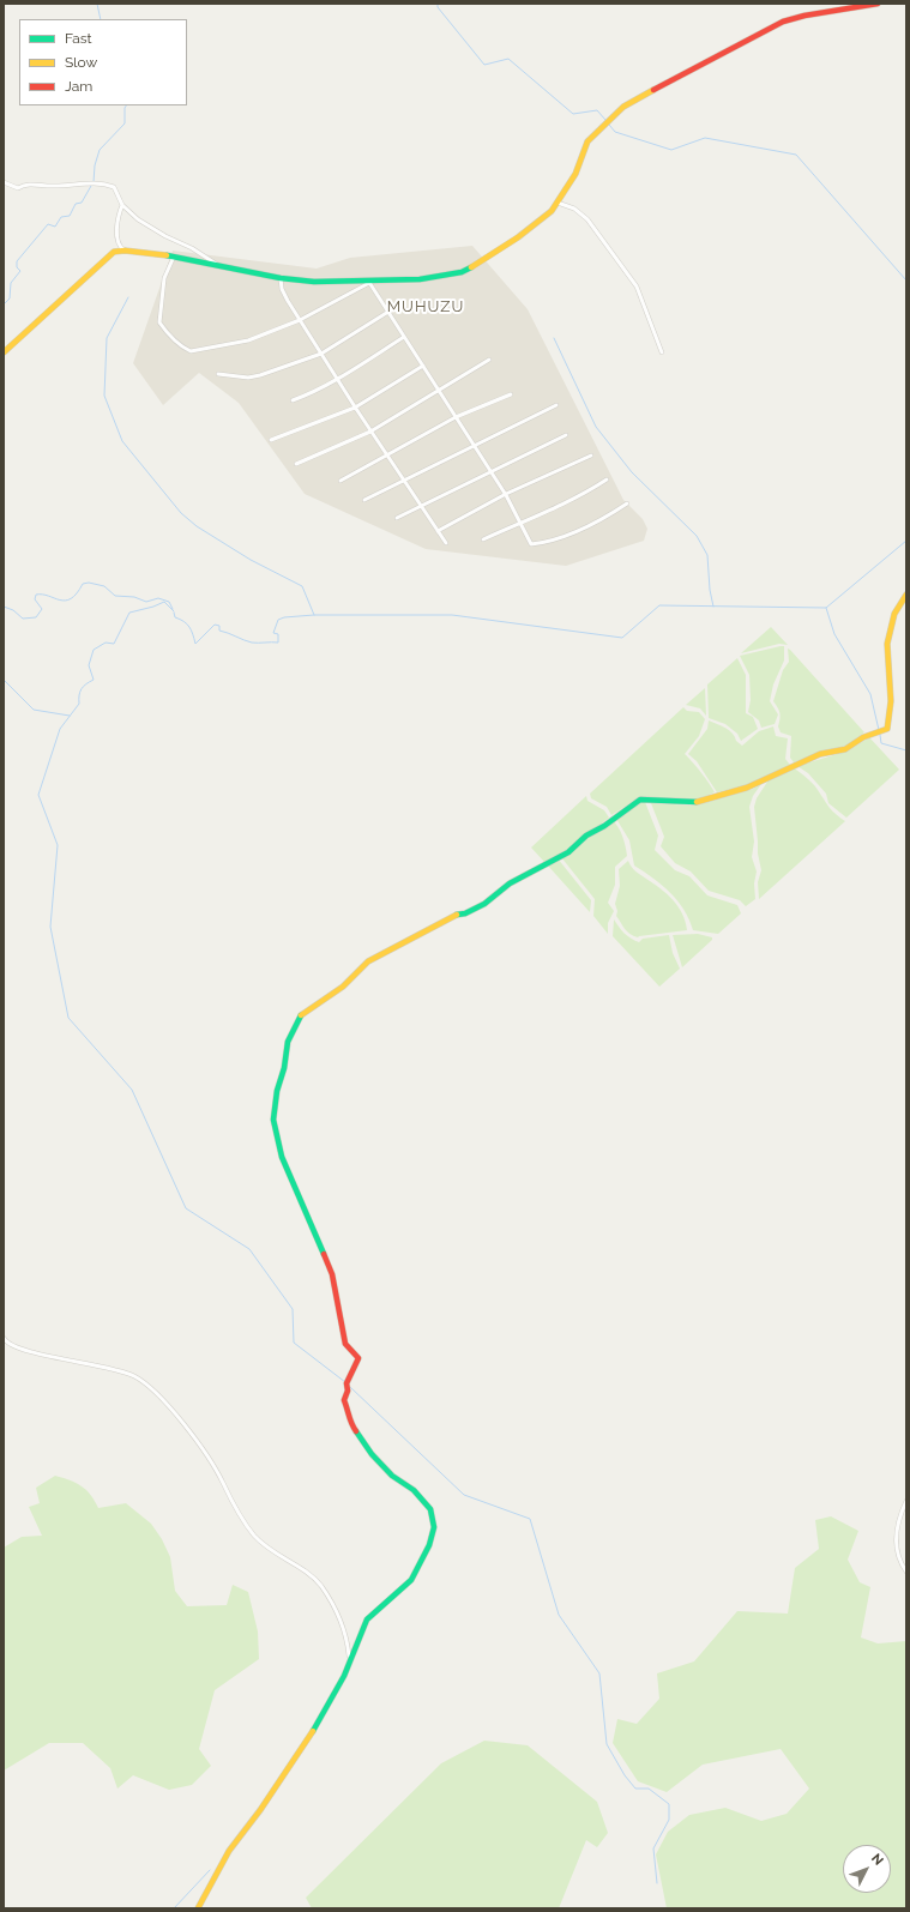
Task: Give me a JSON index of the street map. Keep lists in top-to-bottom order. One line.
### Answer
{"districts":["MUHUZU"],"legend":["Fast","Slow","Jam"],"north":"top right"}
